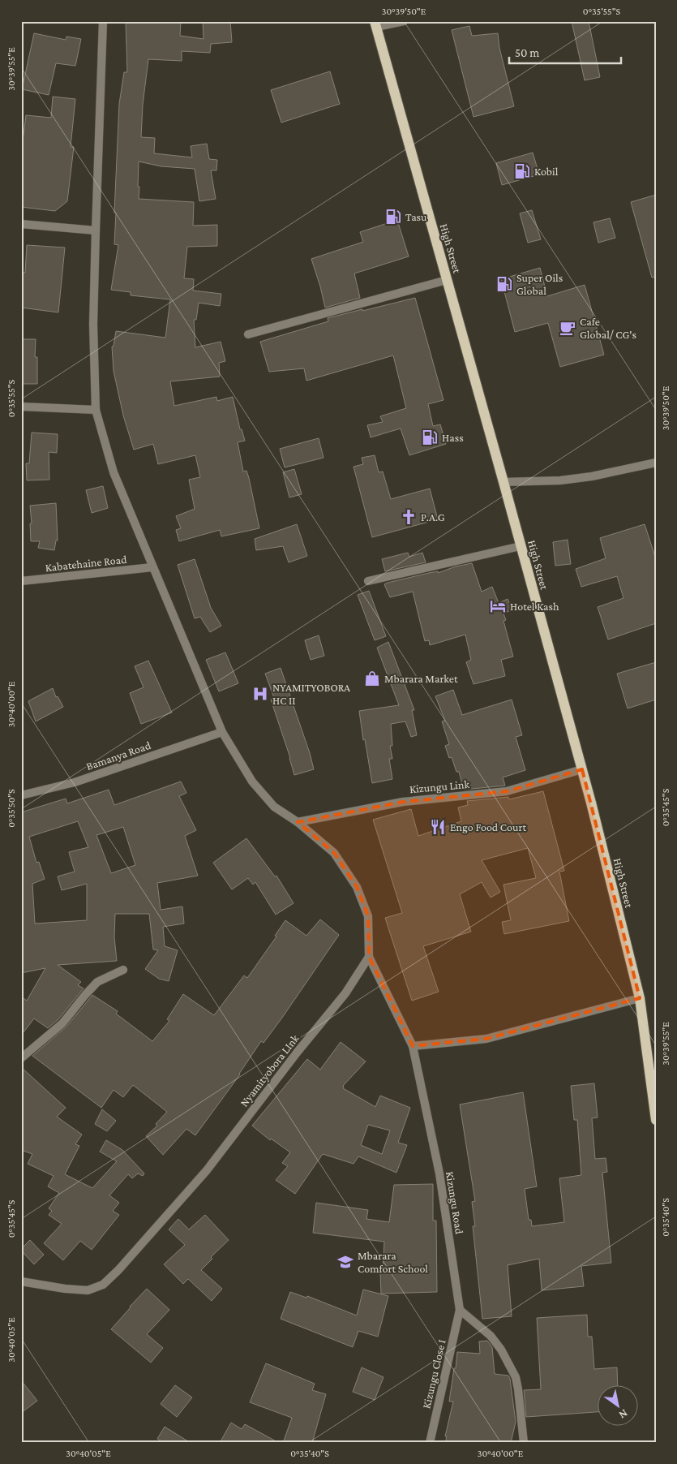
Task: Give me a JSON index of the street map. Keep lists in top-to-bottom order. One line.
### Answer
{"streets":{"main road":["High Street"],"street":["Kabatehaine Road","Bamanya Road","Kizungu Link","Nyamityobora LInk","Kizungu Road","Kizungu Close I"]},"crossings":[["High Street","Kizungu Link"],["Nyamityobora LInk","Kizungu Road"],["Kizungu Road","Kizungu Close I"]],"places":{"fuel station":["Kobil","Tasu","Super Oils Global","Hass"],"cafe":["Cafe Global/ CG's"],"church":["P.A.G"],"hotel":["Hotel Kash"],"shop":["Mbarara Market"],"hospital":["NYAMITYOBORA HC II"],"restaurant":["Engo Food Court"],"school or university":["Mbarara Comfort School"]},"scale_bar":"50 m","north":"bottom right","coordinates":["30°39'50\"E","0°35'55\"S","30°39'55\"E","30°40'00\"E","0°35'45\"S","0°35'50\"S","0°35'40\"S","30°40'05\"E"]}
